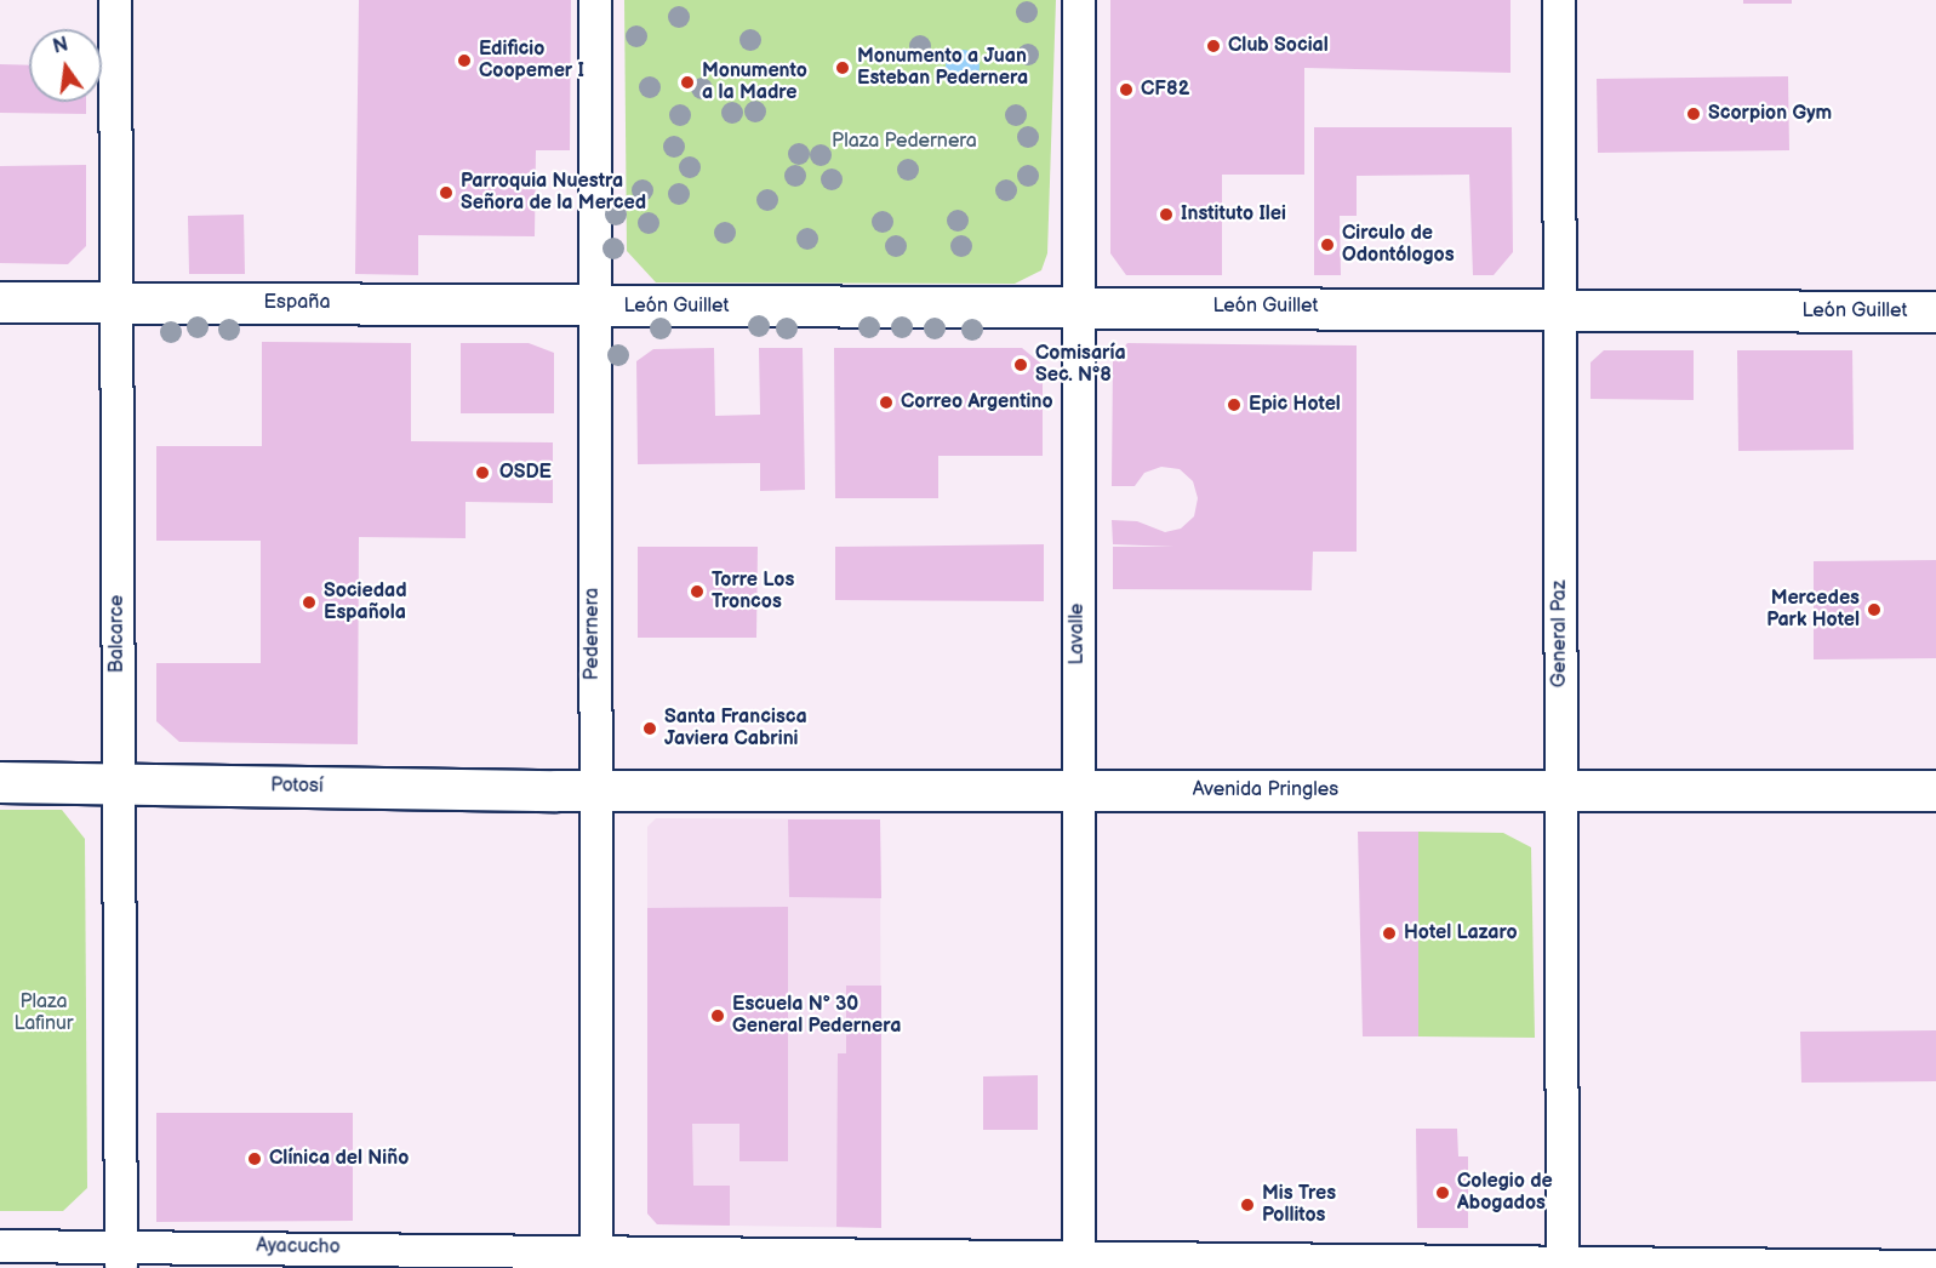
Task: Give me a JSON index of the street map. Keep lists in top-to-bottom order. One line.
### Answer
{"streets":{"street":["España","León Guillet","Balcarce","Pedernera","Lavalle","General Paz","Potosí","Avenida Pringles","Ayacucho"]},"crossings":[["España","León Guillet"],["España","Balcarce"],["España","Pedernera"],["León Guillet","Pedernera"],["León Guillet","Lavalle"],["León Guillet","General Paz"],["Balcarce","Potosí"],["Balcarce","Ayacucho"],["Pedernera","Potosí"],["Pedernera","Avenida Pringles"],["Pedernera","Ayacucho"],["Lavalle","Avenida Pringles"],["Lavalle","Ayacucho"],["General Paz","Avenida Pringles"],["General Paz","Ayacucho"],["Potosí","Avenida Pringles"]],"parks":["Plaza Pedernera","Plaza Lafinur"],"places":["Club Social","Edificio Coopemer I","Monumento a Juan Esteban Pedernera","Monumento a la Madre","CF82","Scorpion Gym","Parroquia Nuestra Señora de la Merced","Instituto Ilei","Circulo de Odontólogos","Comisaría Sec. Nº8","Correo Argentino","Epic Hotel","OSDE","Torre Los Troncos","Sociedad Española","Mercedes Park Hotel","Santa Francisca Javiera Cabrini","Hotel Lazaro","Escuela N° 30 General Pedernera","Clínica del Niño","Colegio de Abogados","Mis Tres Pollitos"],"north":"top"}
